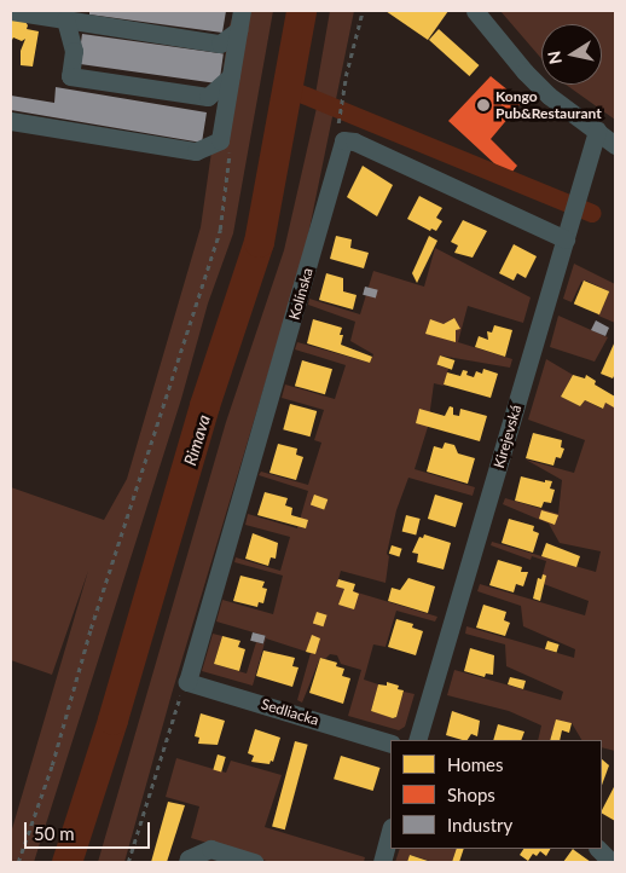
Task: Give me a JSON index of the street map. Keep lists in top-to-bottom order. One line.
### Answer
{"streets":{"street":["Kolínska","Kirejevská","Sedliacka"]},"crossings":[["Kolínska","Kirejevská"],["Kolínska","Sedliacka"]],"water":["Rimava"],"places":["Kongo Pub&Restaurant"],"legend":["Homes","Shops","Industry"],"scale_bar":"50 m","north":"left"}
